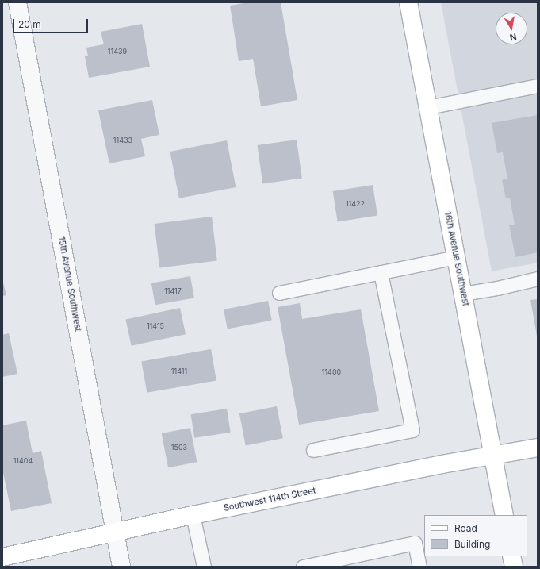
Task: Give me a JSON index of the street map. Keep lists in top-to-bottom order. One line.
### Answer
{"streets":{"street":["16th Avenue Southwest","15th Avenue Southwest","Southwest 114th Street"]},"crossings":[["16th Avenue Southwest","Southwest 114th Street"],["15th Avenue Southwest","Southwest 114th Street"]],"house_numbers":["11439","11433","11422","11417","11415","11411","11400","1503","11404"],"legend":["Road","Building"],"scale_bar":"20 m","north":"bottom"}
